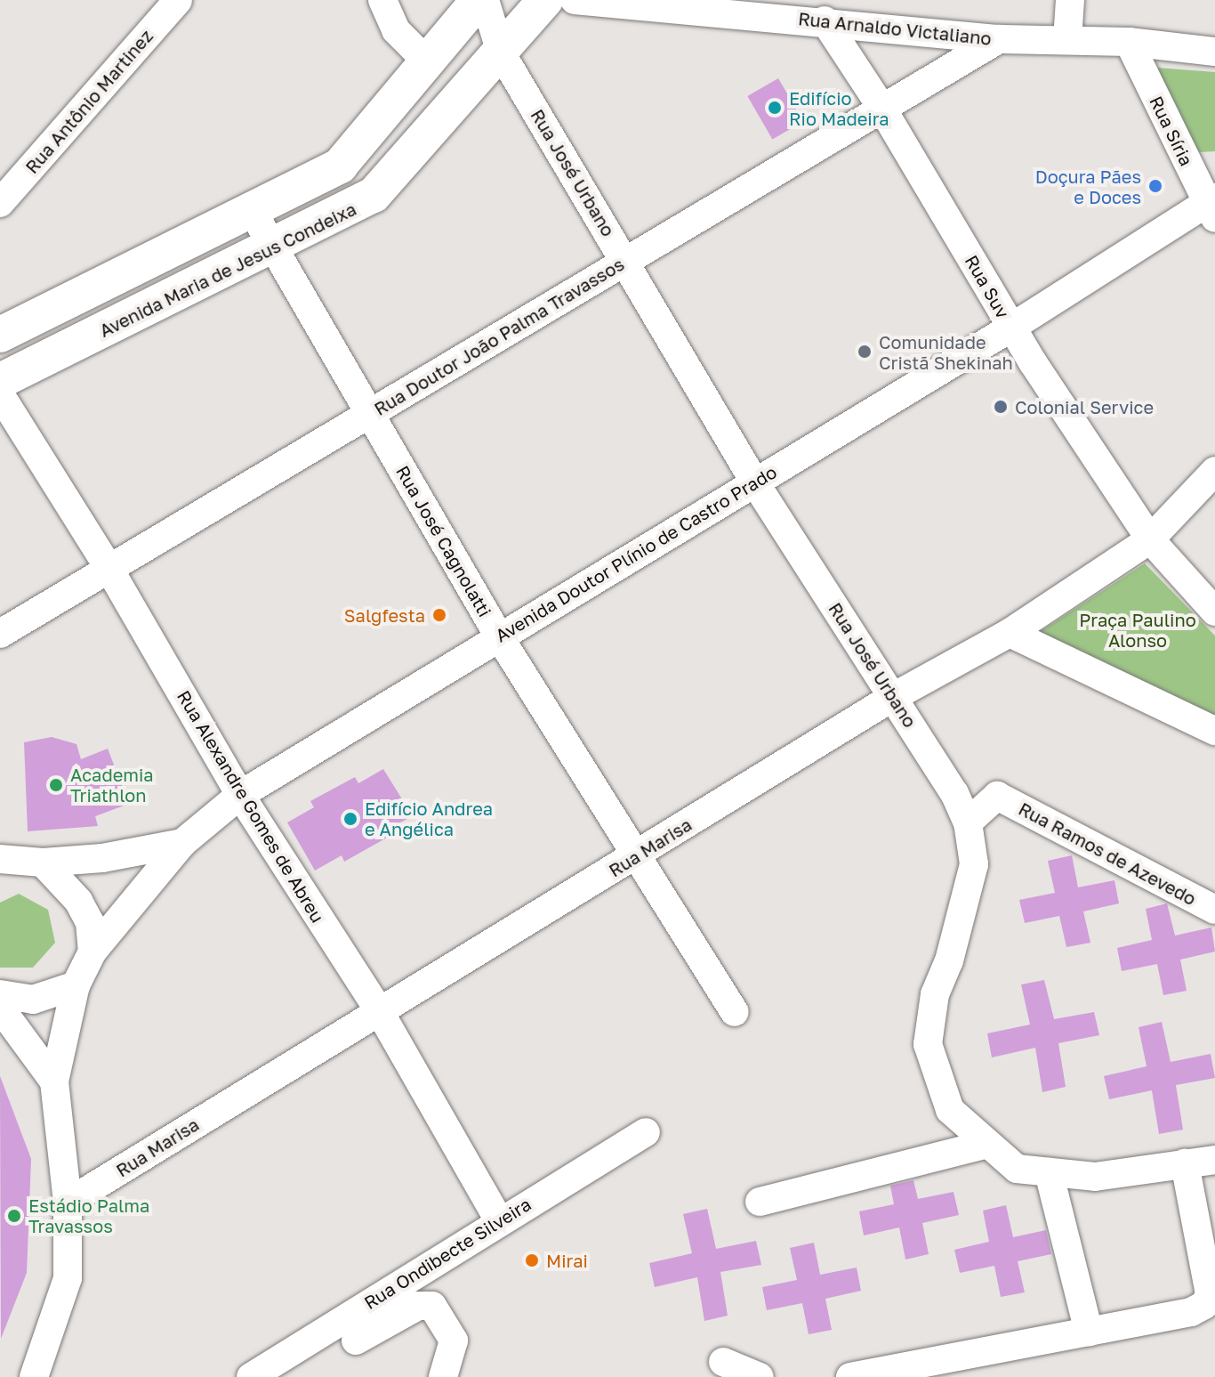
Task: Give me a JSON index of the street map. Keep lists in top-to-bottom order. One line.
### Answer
{"streets":{"main road":["Avenida Maria de Jesus Condeixa"],"street":["Rua Arnaldo Victaliano","Rua Antônio Martinez","Rua Síria","Rua José Urbano","Rua Suv","Rua Doutor João Palma Travassos","Rua José Cagnolatti","Avenida Doutor Plínio de Castro Prado","Rua Alexandre Gomes de Abreu","Rua Marisa","Rua Ramos de Azevedo","Rua Ondibecte Silveira"]},"crossings":[["Rua Arnaldo Victaliano","Rua Síria"],["Rua Arnaldo Victaliano","Rua Suv"],["Rua Arnaldo Victaliano","Rua Doutor João Palma Travassos"],["Rua Síria","Avenida Doutor Plínio de Castro Prado"],["Rua José Urbano","Avenida Maria de Jesus Condeixa"],["Rua José Urbano","Rua Doutor João Palma Travassos"],["Rua José Urbano","Avenida Doutor Plínio de Castro Prado"],["Rua José Urbano","Rua Marisa"],["Rua José Urbano","Rua Ramos de Azevedo"],["Avenida Maria de Jesus Condeixa","Rua José Cagnolatti"],["Rua Suv","Rua Doutor João Palma Travassos"],["Rua Suv","Avenida Doutor Plínio de Castro Prado"],["Rua Suv","Rua Marisa"],["Rua Doutor João Palma Travassos","Rua José Cagnolatti"],["Rua Doutor João Palma Travassos","Rua Alexandre Gomes de Abreu"],["Rua José Cagnolatti","Avenida Doutor Plínio de Castro Prado"],["Rua José Cagnolatti","Rua Marisa"],["Avenida Doutor Plínio de Castro Prado","Rua Alexandre Gomes de Abreu"],["Avenida Doutor Plínio de Castro Prado","Rua Marisa"],["Rua Alexandre Gomes de Abreu","Rua Marisa"],["Rua Alexandre Gomes de Abreu","Rua Ondibecte Silveira"]],"parks":["Praça Paulino Alonso"],"places":["Edifício Rio Madeira","Doçura Pães e Doces","Comunidade Cristã Shekinah","Colonial Service","Salgfesta","Academia Triathlon","Edifício Andrea e Angélica","Estádio Palma Travassos","Mirai"]}
